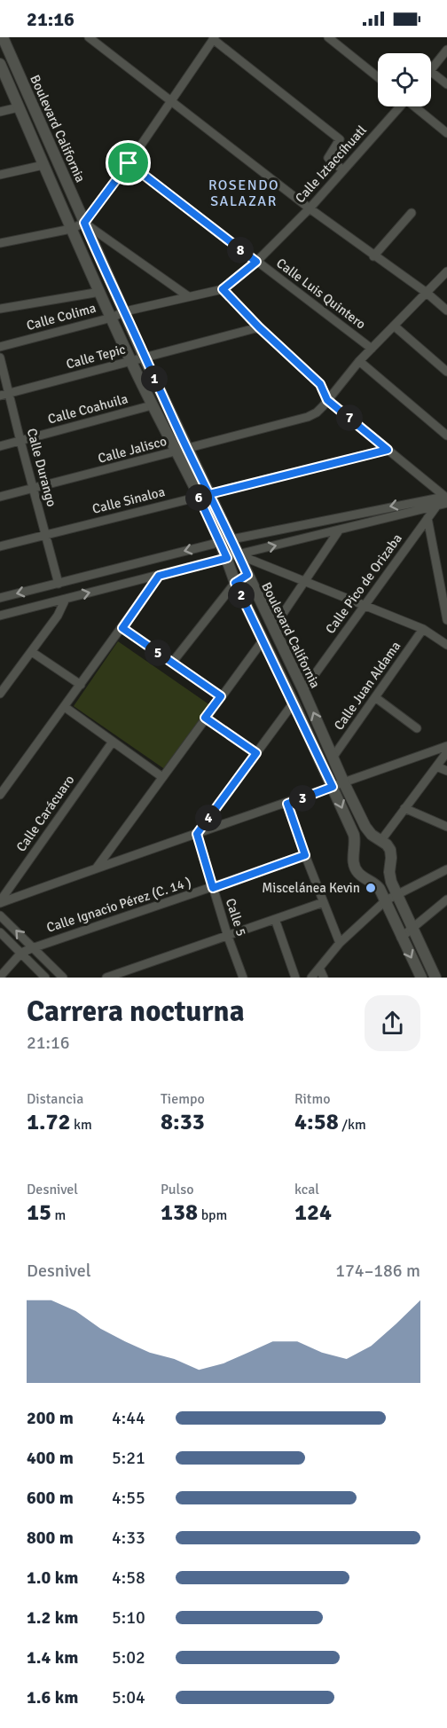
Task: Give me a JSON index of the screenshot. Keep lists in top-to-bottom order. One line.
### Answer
{"streets":{"street":["Boulevard California","Calle Iztaccíhuatl","Calle Luis Quintero","Calle Colima","Calle Tepic","Calle Coahuila","Calle Jalisco","Calle Durango","Calle Sinaloa","Calle Pico de Orizaba","Calle Juan Aldama","Calle Carácuaro","Calle Ignacio Pérez (C. 14 )","Calle 5"]},"crossings":[["Boulevard California","Calle Colima"],["Boulevard California","Calle Tepic"],["Boulevard California","Calle Coahuila"],["Boulevard California","Calle Jalisco"],["Boulevard California","Calle Sinaloa"],["Boulevard California","Calle Pico de Orizaba"],["Boulevard California","Calle Juan Aldama"],["Calle Iztaccíhuatl","Calle Luis Quintero"],["Calle Iztaccíhuatl","Calle Colima"],["Calle Luis Quintero","Calle Jalisco"],["Calle Tepic","Calle Durango"],["Calle Coahuila","Calle Durango"],["Calle Jalisco","Calle Durango"],["Calle Durango","Calle Sinaloa"],["Calle Ignacio Pérez (C. 14 )","Calle 5"]],"districts":["ROSENDO SALAZAR"],"places":["Miscelánea Kevin"],"page":{"status":"21:16","pins":["8","1","7","6","2","5","3","4"],"heading":["Carrera nocturna","21:16"],"stats":[["Distancia","1.72 km"],["Tiempo","8:33"],["Ritmo","4:58 /km"],["Desnivel","15 m"],["Pulso","138 bpm"],["kcal","124"]],"chart":["Desnivel","174–186 m"],"list":[{"name":"200 m","note":"4:44"},{"name":"400 m","note":"5:21"},{"name":"600 m","note":"4:55"},{"name":"800 m","note":"4:33"},{"name":"1.0 km","note":"4:58"},{"name":"1.2 km","note":"5:10"},{"name":"1.4 km","note":"5:02"},{"name":"1.6 km","note":"5:04"}]}}
